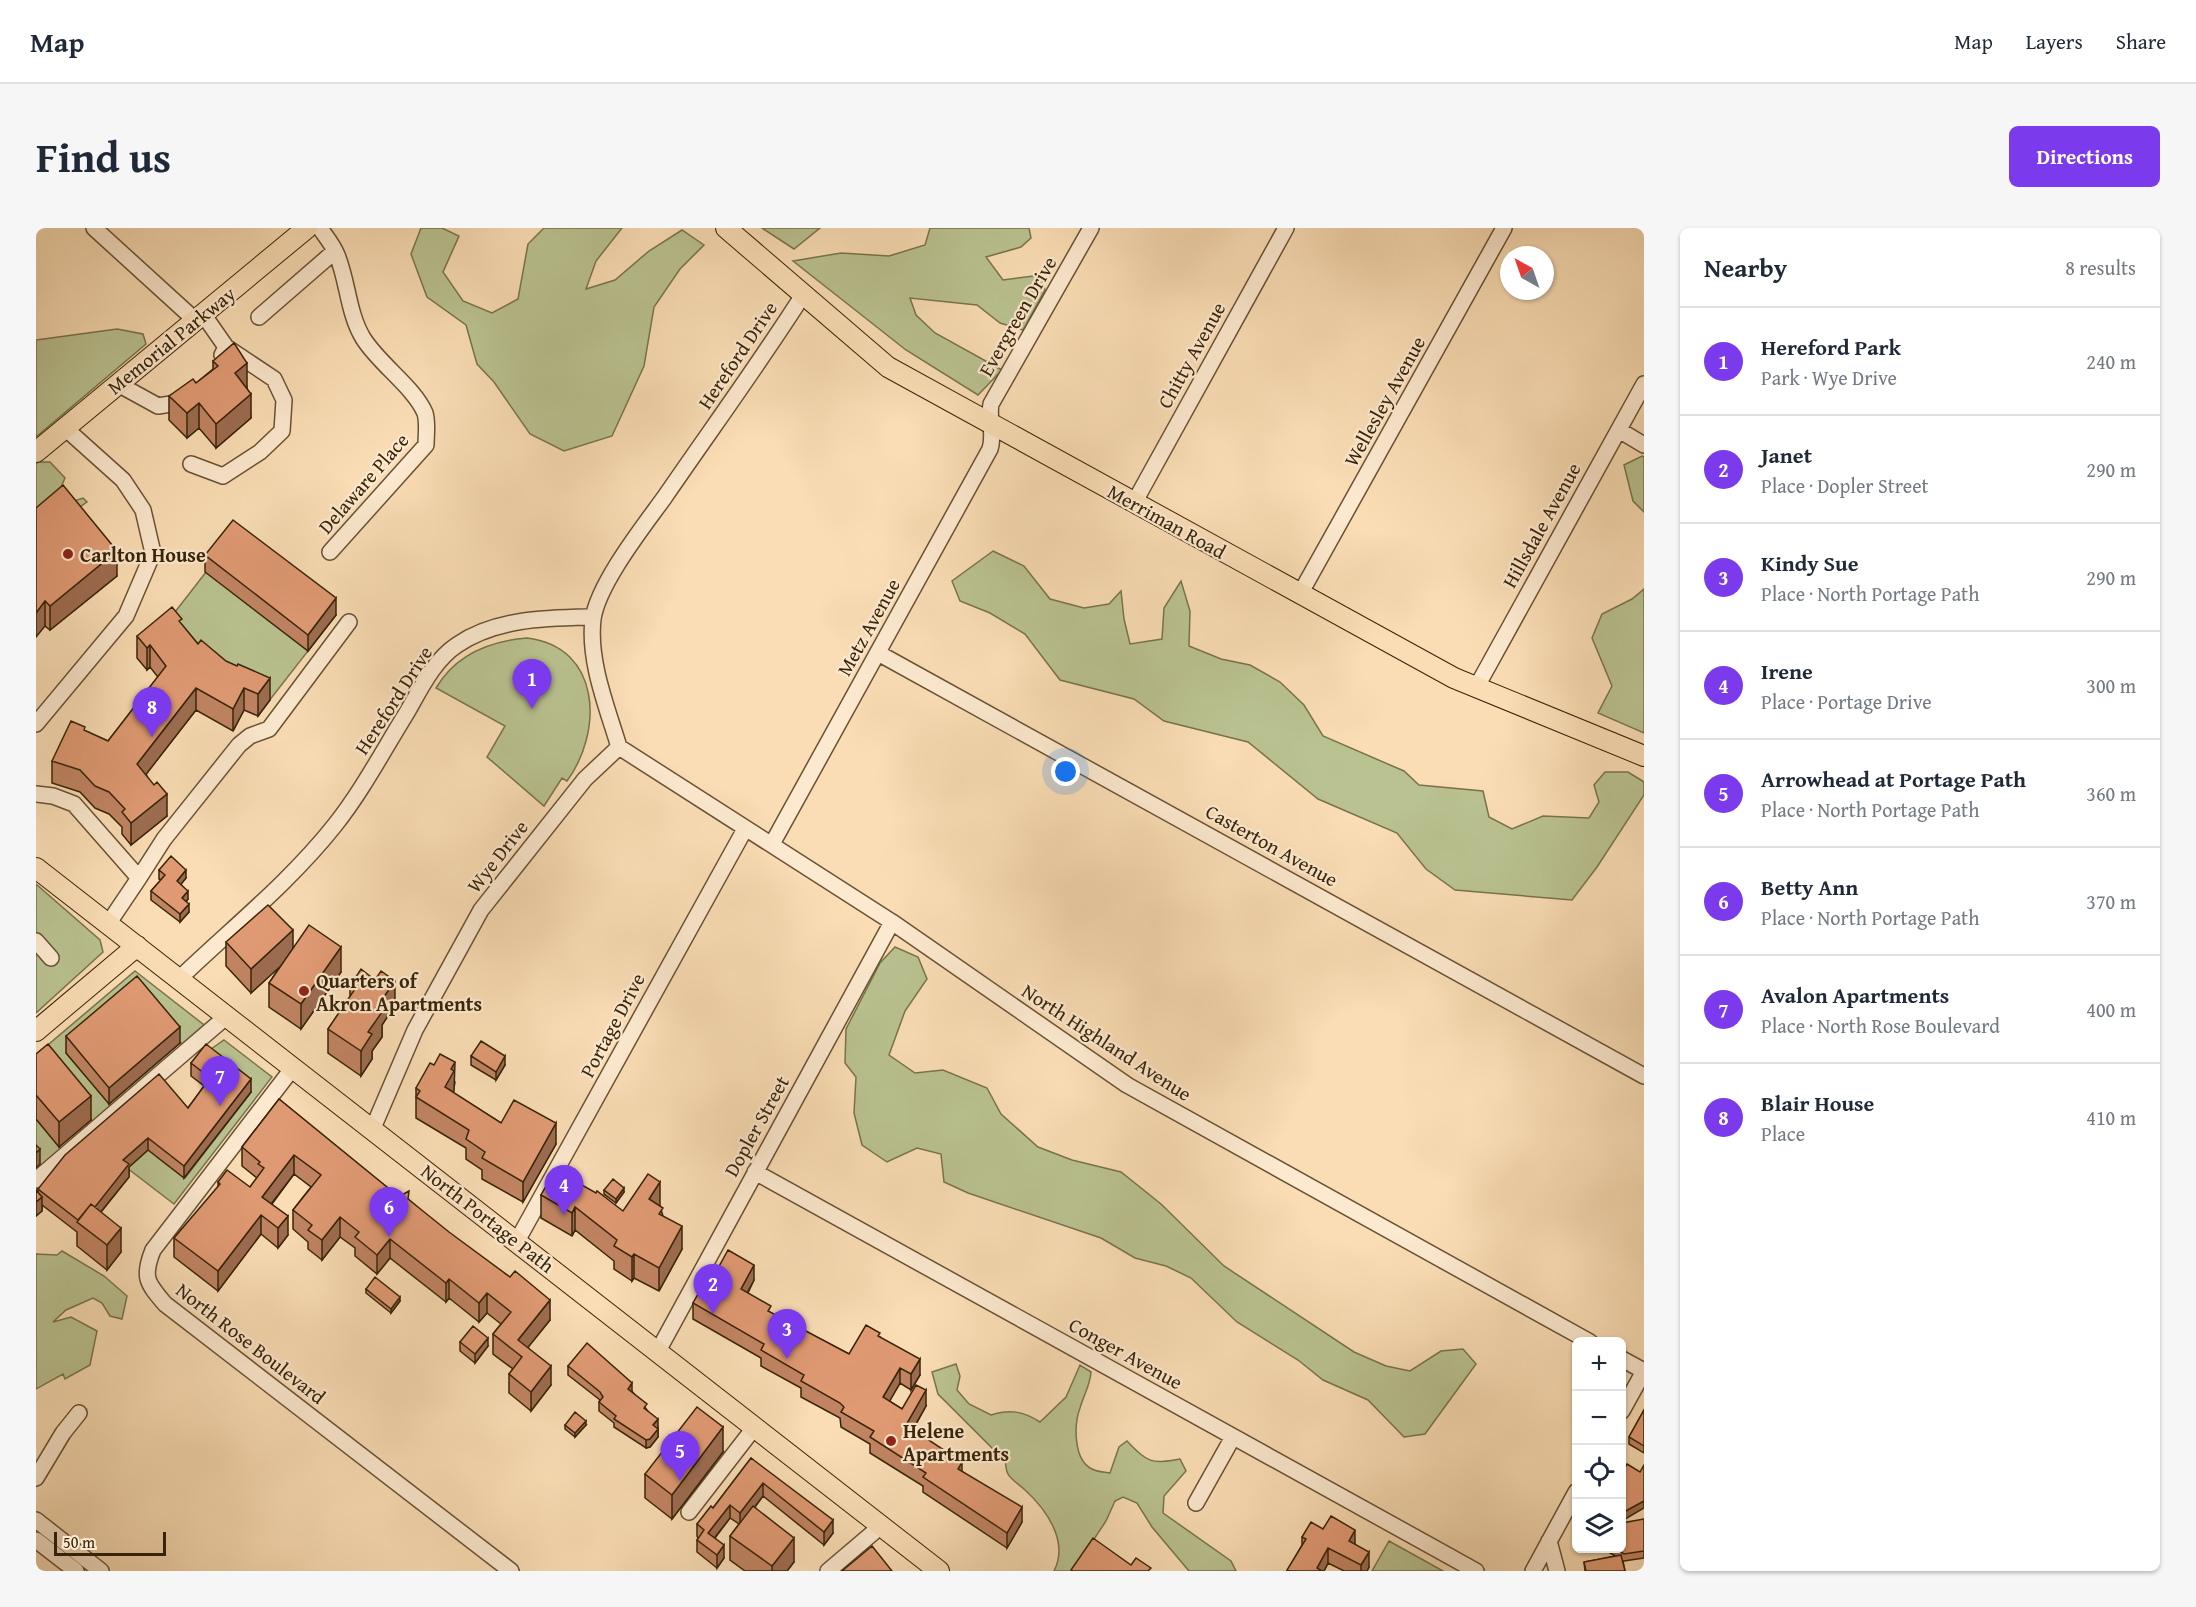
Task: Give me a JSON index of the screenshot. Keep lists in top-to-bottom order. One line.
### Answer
{"streets":{"main road":["Memorial Parkway","Merriman Road","North Portage Path"],"street":["Evergreen Drive","Hereford Drive","Chitty Avenue","Wellesley Avenue","Delaware Place","Hillsdale Avenue","Metz Avenue","Casterton Avenue","Wye Drive","Portage Drive","North Highland Avenue","Dopler Street","North Rose Boulevard","Conger Avenue"]},"crossings":[["Evergreen Drive","Merriman Road"],["Evergreen Drive","Metz Avenue"],["Hereford Drive","Merriman Road"],["Hereford Drive","North Portage Path"],["Chitty Avenue","Merriman Road"],["Wellesley Avenue","Merriman Road"],["Merriman Road","Hillsdale Avenue"],["Merriman Road","Metz Avenue"],["Metz Avenue","Casterton Avenue"],["Metz Avenue","North Highland Avenue"],["Wye Drive","North Highland Avenue"],["Wye Drive","North Portage Path"],["Portage Drive","North Highland Avenue"],["Portage Drive","North Portage Path"],["North Highland Avenue","Dopler Street"],["Dopler Street","North Portage Path"],["Dopler Street","Conger Avenue"],["North Portage Path","North Rose Boulevard"]],"places":["Carlton House","Quarters of Akron Apartments","Helene Apartments"],"scale_bar":"50 m","north":"top left","page":{"header":"Map","nav":["Map","Layers","Share"],"title":"Find us","buttons":"Directions","heading":["Nearby","8 results"],"list":[{"mark":"1","name":"Hereford Park","note":"Park · Wye Drive","value":"240 m"},{"mark":"2","name":"Janet","note":"Place · Dopler Street","value":"290 m"},{"mark":"3","name":"Kindy Sue","note":"Place · North Portage Path","value":"290 m"},{"mark":"4","name":"Irene","note":"Place · Portage Drive","value":"300 m"},{"mark":"5","name":"Arrowhead at Portage Path","note":"Place · North Portage Path","value":"360 m"},{"mark":"6","name":"Betty Ann","note":"Place · North Portage Path","value":"370 m"},{"mark":"7","name":"Avalon Apartments","note":"Place · North Rose Boulevard","value":"400 m"},{"mark":"8","name":"Blair House","note":"Place","value":"410 m"}],"pins":["1","8","7","4","6","2","3","5"],"map_buttons":["+","−"],"scale":"50 m"}}
